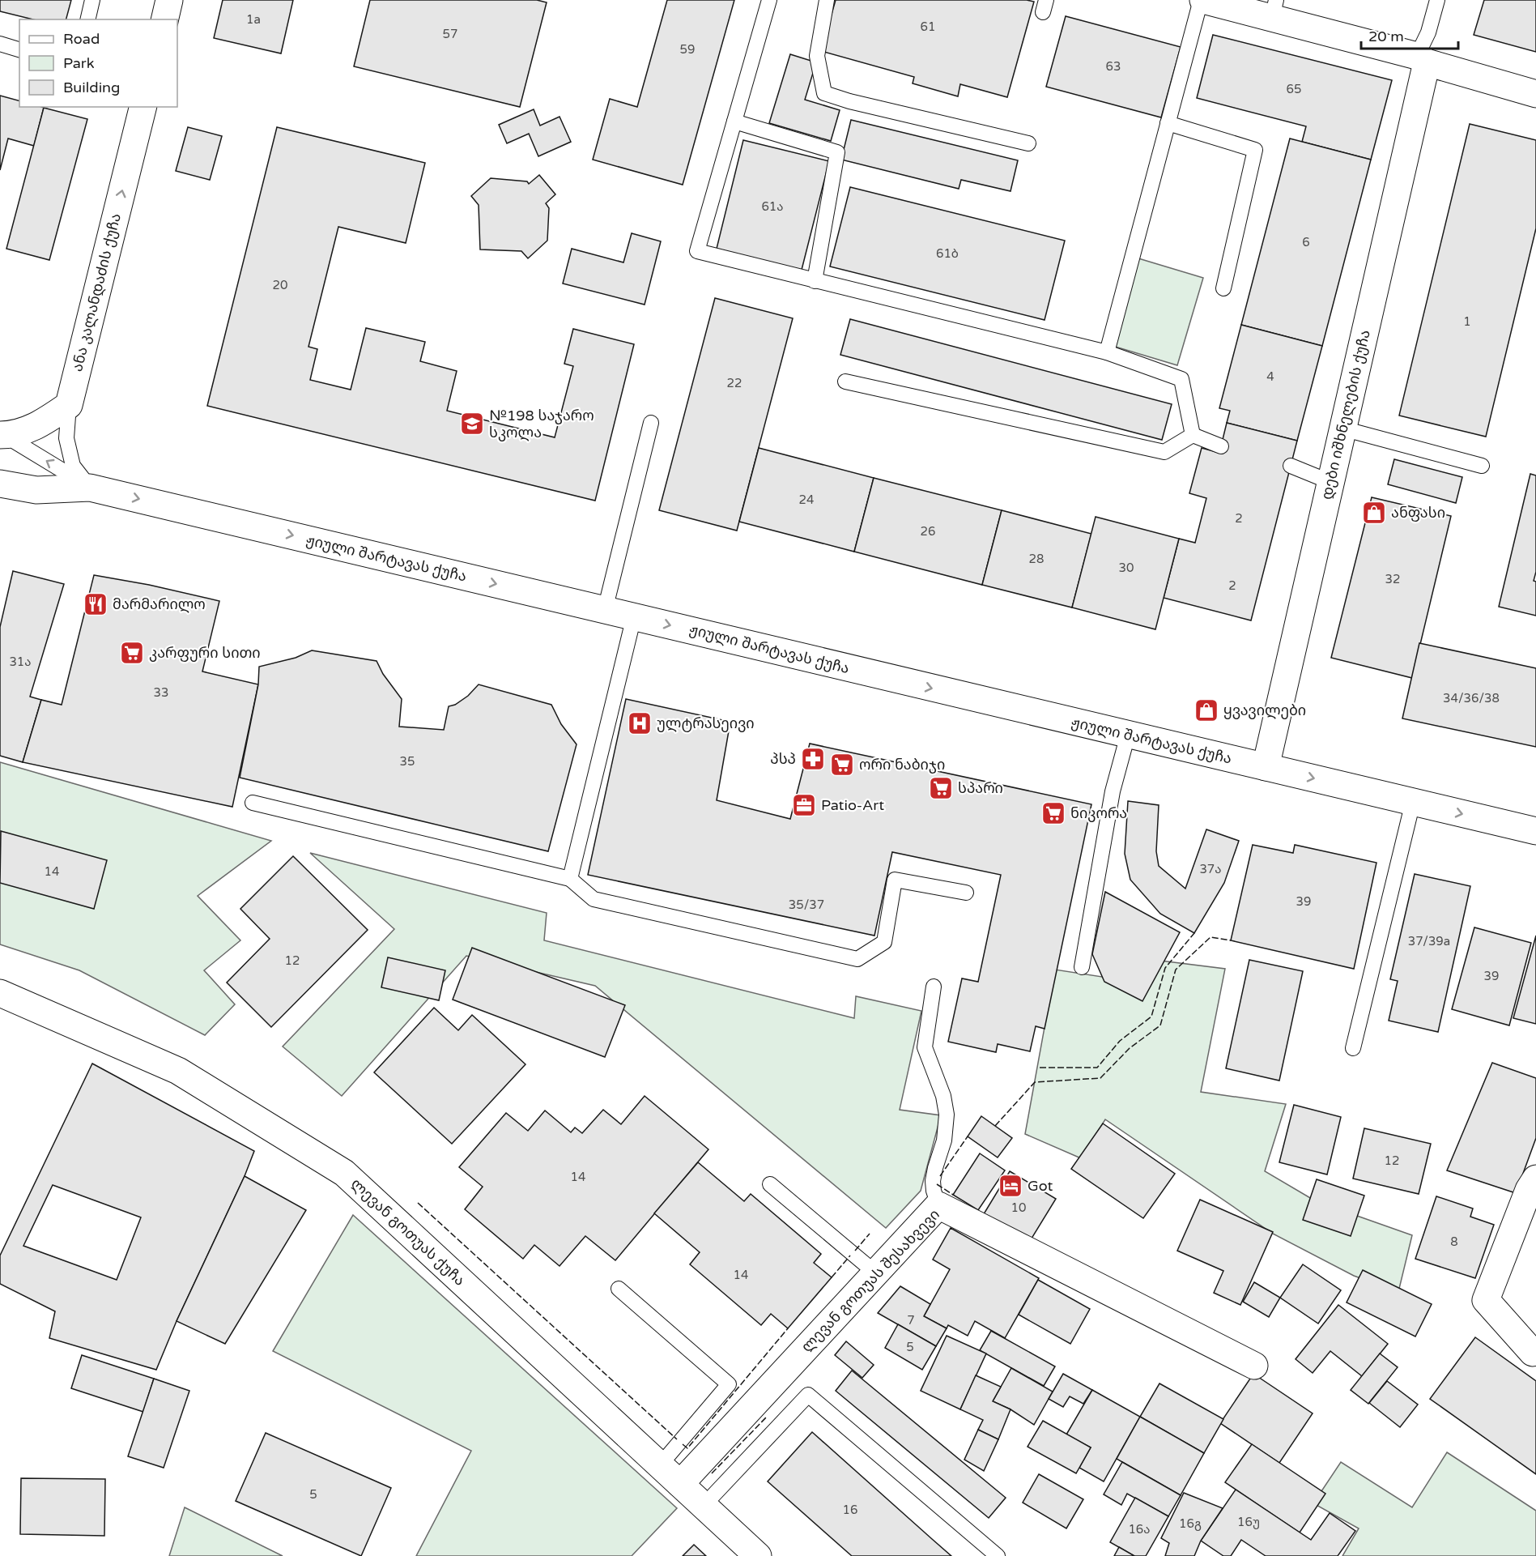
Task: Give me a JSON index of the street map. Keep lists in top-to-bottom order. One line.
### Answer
{"streets":{"street":["ანა კალანდაძის ქუჩა","დები იშხნელების ქუჩა","ჟიული შარტავას ქუჩა","ლევან გოთუას ქუჩა","ლევან გოთუას შესახვევი"]},"crossings":[["დები იშხნელების ქუჩა","ჟიული შარტავას ქუჩა"],["ლევან გოთუას ქუჩა","ლევან გოთუას შესახვევი"]],"one_way":["ანა კალანდაძის ქუჩა","ჟიული შარტავას ქუჩა"],"places":{"school or university":["№198 საჯარო სკოლა"],"shop":["ანფასი","ყვავილები"],"restaurant":["მარმარილო"],"supermarket":["კარფური სითი","ორი ნაბიჯი","სპარი","ნიკორა"],"hospital":["ულტრასეივი"],"pharmacy":["პსპ"],"office":["Patio-Art"],"hotel":["Got"]},"house_numbers":["1a","61","57","59","63","65","61ა","6","61ბ","20","1","4","22","24","2","26","28","30","32","2","31ა","33","34/36/38","35","37ა","14","39","35/37","37/39a","12","39","12","14","10","8","14","7","5","5","16","16უ","16გ","16ა"],"legend":["Road","Park","Building"],"scale_bar":"20 m"}
